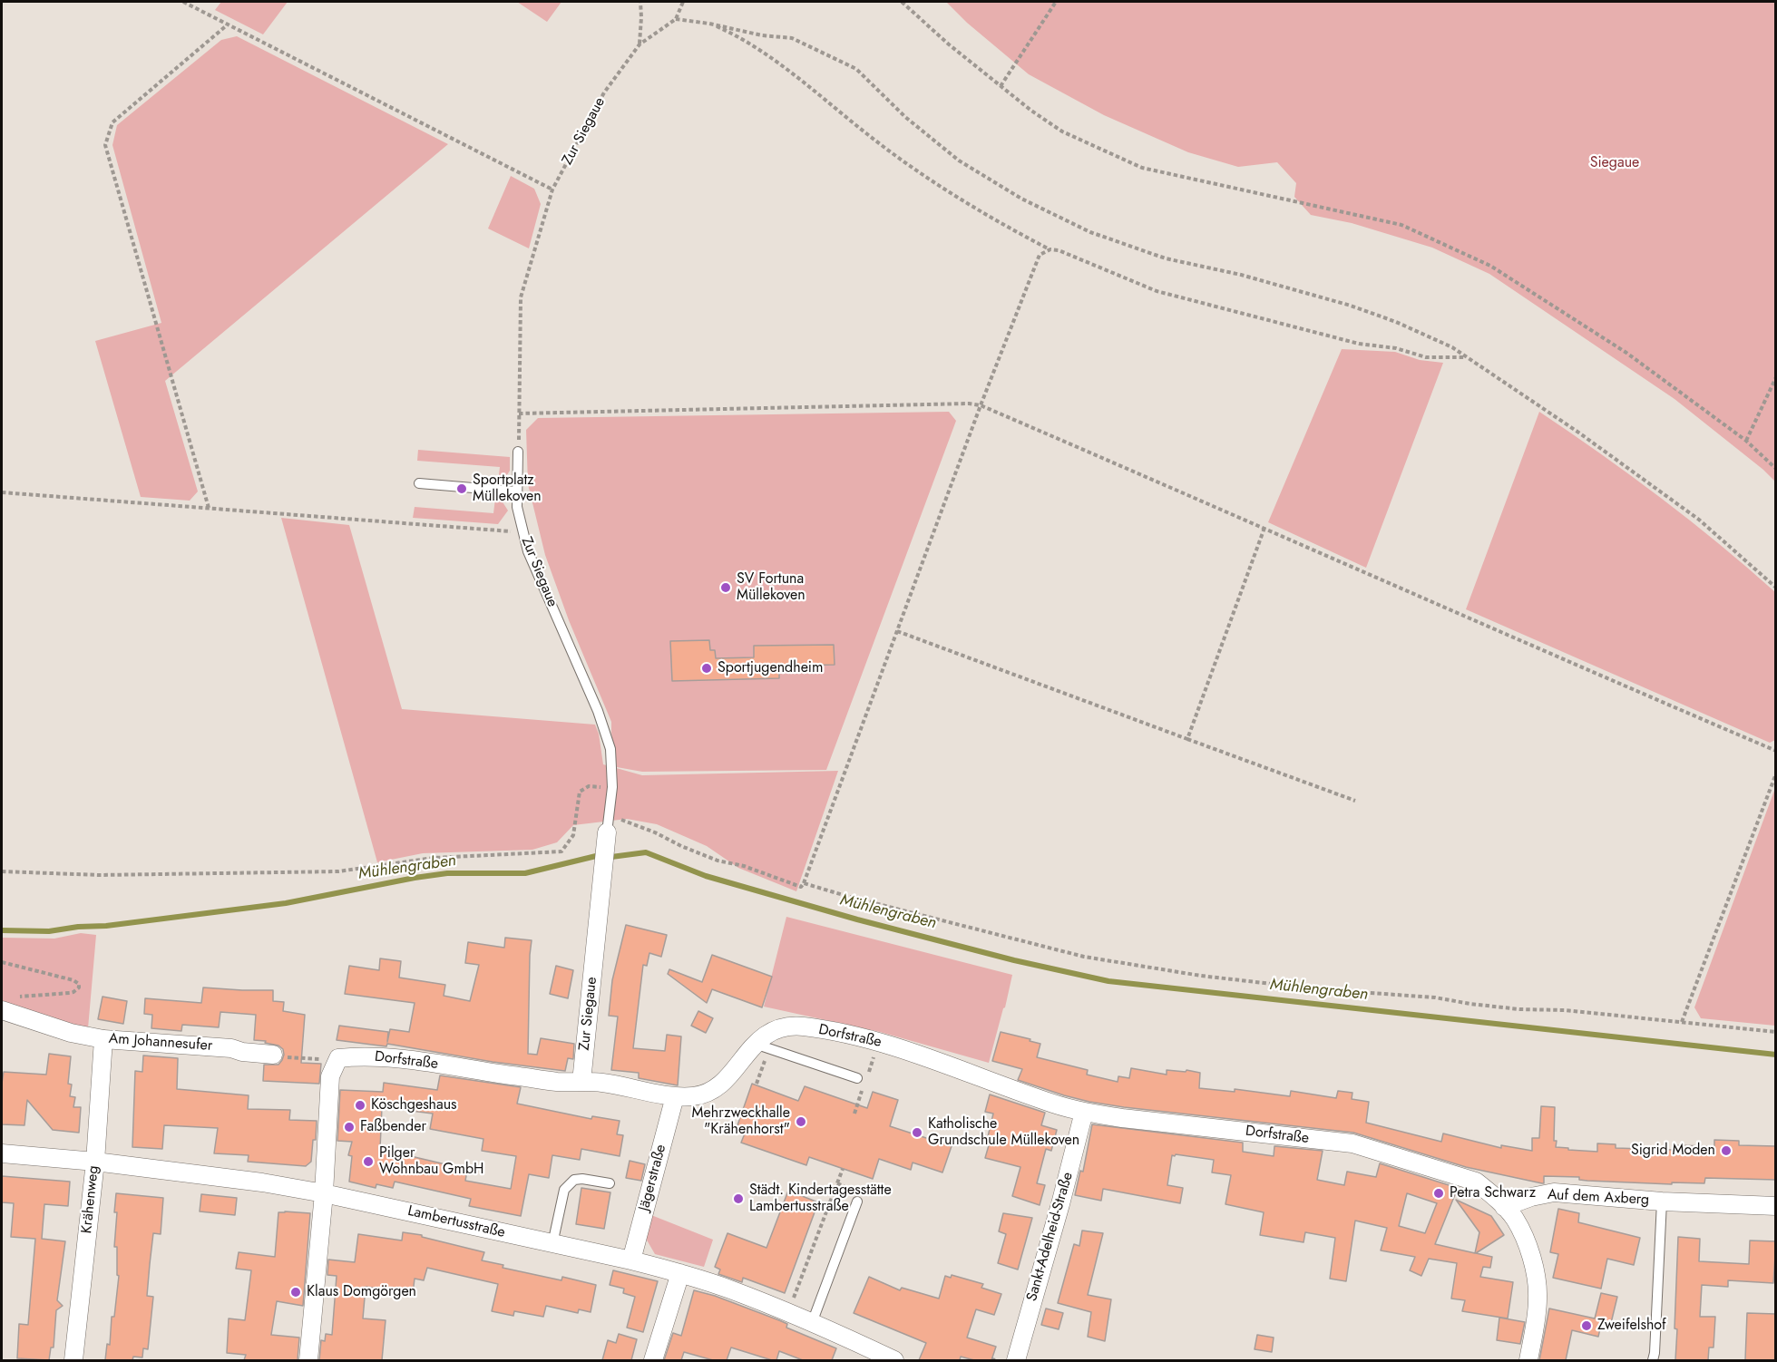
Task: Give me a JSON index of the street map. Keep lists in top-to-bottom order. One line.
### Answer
{"streets":{"street":["Zur Siegaue","Dorfstraße","Am Johannesufer","Jägerstraße","Auf dem Axberg","Krähenweg","Lambertusstraße","Sankt-Adelheid-Straße"]},"crossings":[["Zur Siegaue","Dorfstraße"],["Dorfstraße","Jägerstraße"],["Dorfstraße","Auf dem Axberg"],["Dorfstraße","Lambertusstraße"],["Dorfstraße","Sankt-Adelheid-Straße"],["Am Johannesufer","Krähenweg"],["Jägerstraße","Lambertusstraße"],["Krähenweg","Lambertusstraße"]],"water":["Mühlengraben"],"parks":["Siegaue"],"places":["Sportplatz Müllekoven","SV Fortuna Müllekoven","Sportjugendheim","Köschgeshaus","Mehrzweckhalle \"Krähenhorst\"","Faßbender","Katholische Grundschule Müllekoven","Sigrid Moden","Pilger Wohnbau GmbH","Petra Schwarz","Städt. Kindertagesstätte Lambertusstraße","Klaus Domgörgen","Zweifelshof"]}
